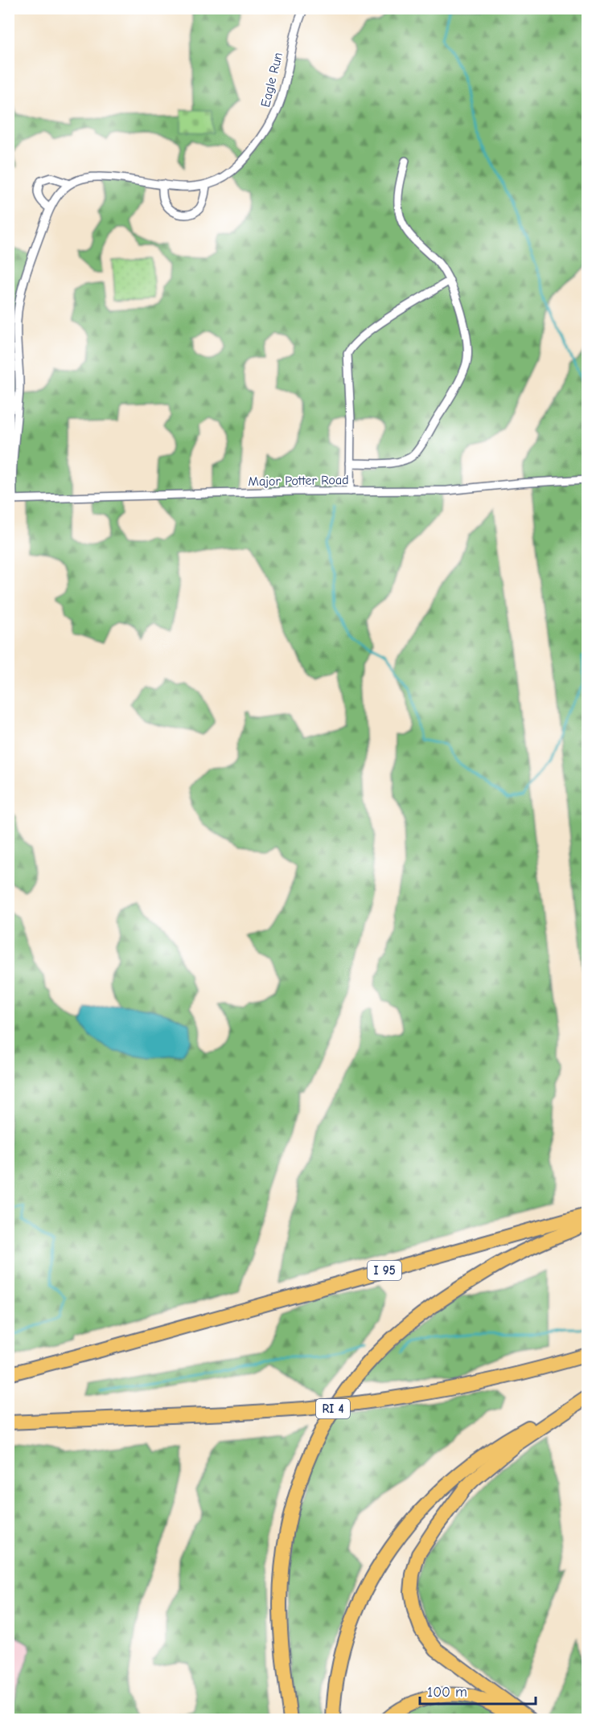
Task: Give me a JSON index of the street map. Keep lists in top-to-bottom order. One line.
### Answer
{"streets":{"highway":["I 95","RI 4"],"street":["Eagle Run","Major Potter Road"]},"scale_bar":"100 m"}
